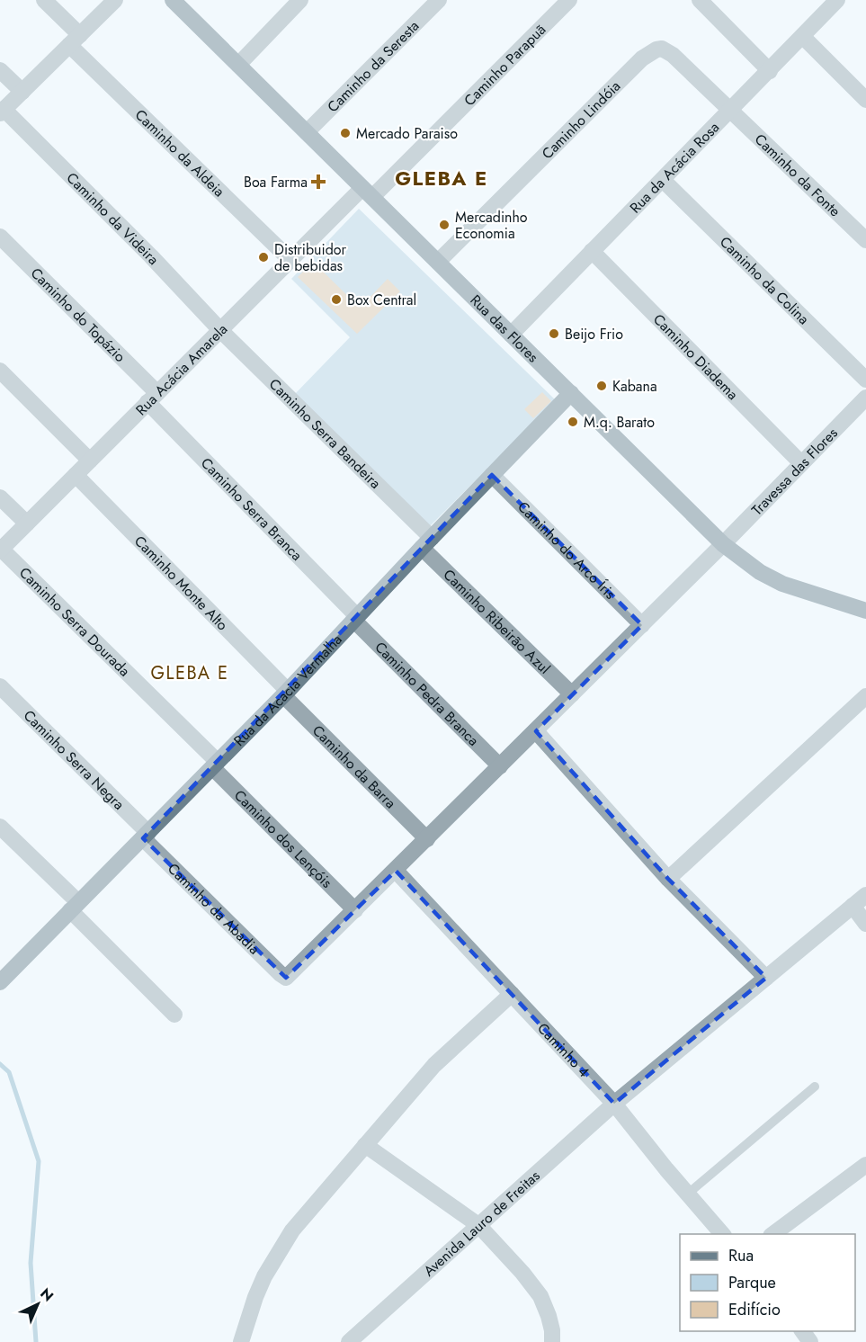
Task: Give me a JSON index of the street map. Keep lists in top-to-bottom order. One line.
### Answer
{"streets":{"street":["Caminho Parapuã","Caminho da Seresta","Caminho Lindóia","Caminho da Aldeia","Rua da Acácia Rosa","Caminho da Fonte","Caminho da Videira","Caminho da Colina","Caminho do Topázio","Rua das Flores","Caminho Diadema","Rua Acácia Amarela","Caminho Serra Bandeira","Travessa das Flores","Caminho Serra Branca","Caminho do Arco Íris","Caminho Monte Alto","Caminho Serra Dourada","Caminho Ribeirão Azul","Rua da Acacia Vermalha","Caminho Pedra Branca","Caminho Serra Negra","Caminho da Barra","Caminho dos Lençóis","Caminho da Abadia","Caminho 4","Avenida Lauro de Freitas"]},"crossings":[["Caminho Parapuã","Rua das Flores"],["Caminho Parapuã","Rua Acácia Amarela"],["Caminho da Seresta","Rua das Flores"],["Caminho Lindóia","Rua da Acácia Rosa"],["Caminho Lindóia","Caminho da Fonte"],["Caminho Lindóia","Rua das Flores"],["Caminho da Aldeia","Rua Acácia Amarela"],["Rua da Acácia Rosa","Caminho da Fonte"],["Rua da Acácia Rosa","Caminho da Colina"],["Rua da Acácia Rosa","Rua das Flores"],["Rua da Acácia Rosa","Caminho Diadema"],["Caminho da Videira","Rua Acácia Amarela"],["Caminho da Videira","Caminho Serra Bandeira"],["Caminho do Topázio","Rua Acácia Amarela"],["Caminho do Topázio","Caminho Serra Branca"],["Rua das Flores","Rua Acácia Amarela"],["Rua das Flores","Travessa das Flores"],["Rua das Flores","Rua da Acacia Vermalha"],["Caminho Diadema","Travessa das Flores"],["Rua Acácia Amarela","Caminho Serra Bandeira"],["Rua Acácia Amarela","Caminho Serra Branca"],["Rua Acácia Amarela","Caminho Monte Alto"],["Rua Acácia Amarela","Caminho Serra Dourada"],["Caminho Serra Bandeira","Caminho Ribeirão Azul"],["Caminho Serra Bandeira","Rua da Acacia Vermalha"],["Travessa das Flores","Caminho do Arco Íris"],["Travessa das Flores","Caminho Ribeirão Azul"],["Travessa das Flores","Caminho Pedra Branca"],["Travessa das Flores","Caminho da Barra"],["Travessa das Flores","Caminho dos Lençóis"],["Travessa das Flores","Caminho da Abadia"],["Travessa das Flores","Caminho 4"],["Caminho Serra Branca","Rua da Acacia Vermalha"],["Caminho Serra Branca","Caminho Pedra Branca"],["Caminho do Arco Íris","Rua da Acacia Vermalha"],["Caminho Monte Alto","Rua da Acacia Vermalha"],["Caminho Monte Alto","Caminho da Barra"],["Caminho Serra Dourada","Rua da Acacia Vermalha"],["Caminho Serra Dourada","Caminho dos Lençóis"],["Caminho Ribeirão Azul","Rua da Acacia Vermalha"],["Rua da Acacia Vermalha","Caminho Pedra Branca"],["Rua da Acacia Vermalha","Caminho Serra Negra"],["Rua da Acacia Vermalha","Caminho da Barra"],["Rua da Acacia Vermalha","Caminho dos Lençóis"],["Rua da Acacia Vermalha","Caminho da Abadia"],["Caminho Serra Negra","Caminho da Abadia"],["Caminho 4","Avenida Lauro de Freitas"]],"districts":["GLEBA E","GLEBA E"],"places":{"other":["Mercado Paraiso","Mercadinho Economia","Distribuidor de bebidas","Box Central","Beijo Frio","Kabana","M.q. Barato"],"health":["Boa Farma"]},"legend":["Rua","Parque","Edifício"],"north":"top right"}
